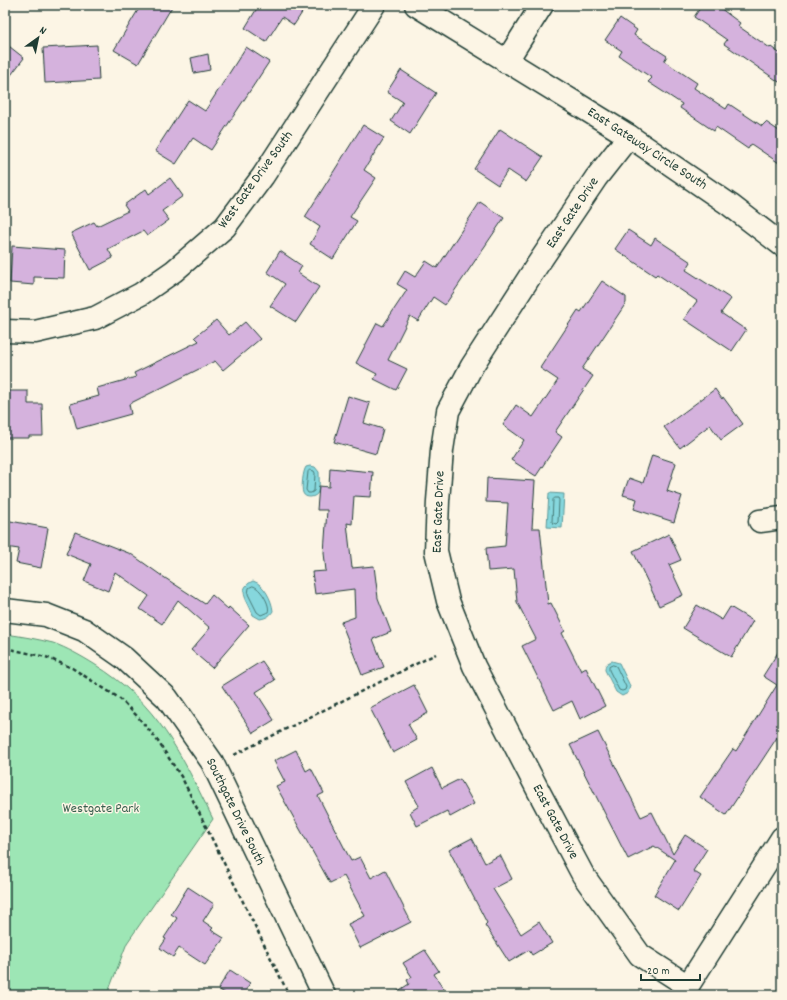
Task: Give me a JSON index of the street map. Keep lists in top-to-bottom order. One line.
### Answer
{"streets":{"street":["East Gateway Circle South","West Gate Drive South","East Gate Drive","Southgate Drive South"]},"crossings":[["East Gateway Circle South","East Gate Drive"]],"parks":["Westgate Park"],"scale_bar":"20 m","north":"top right"}
